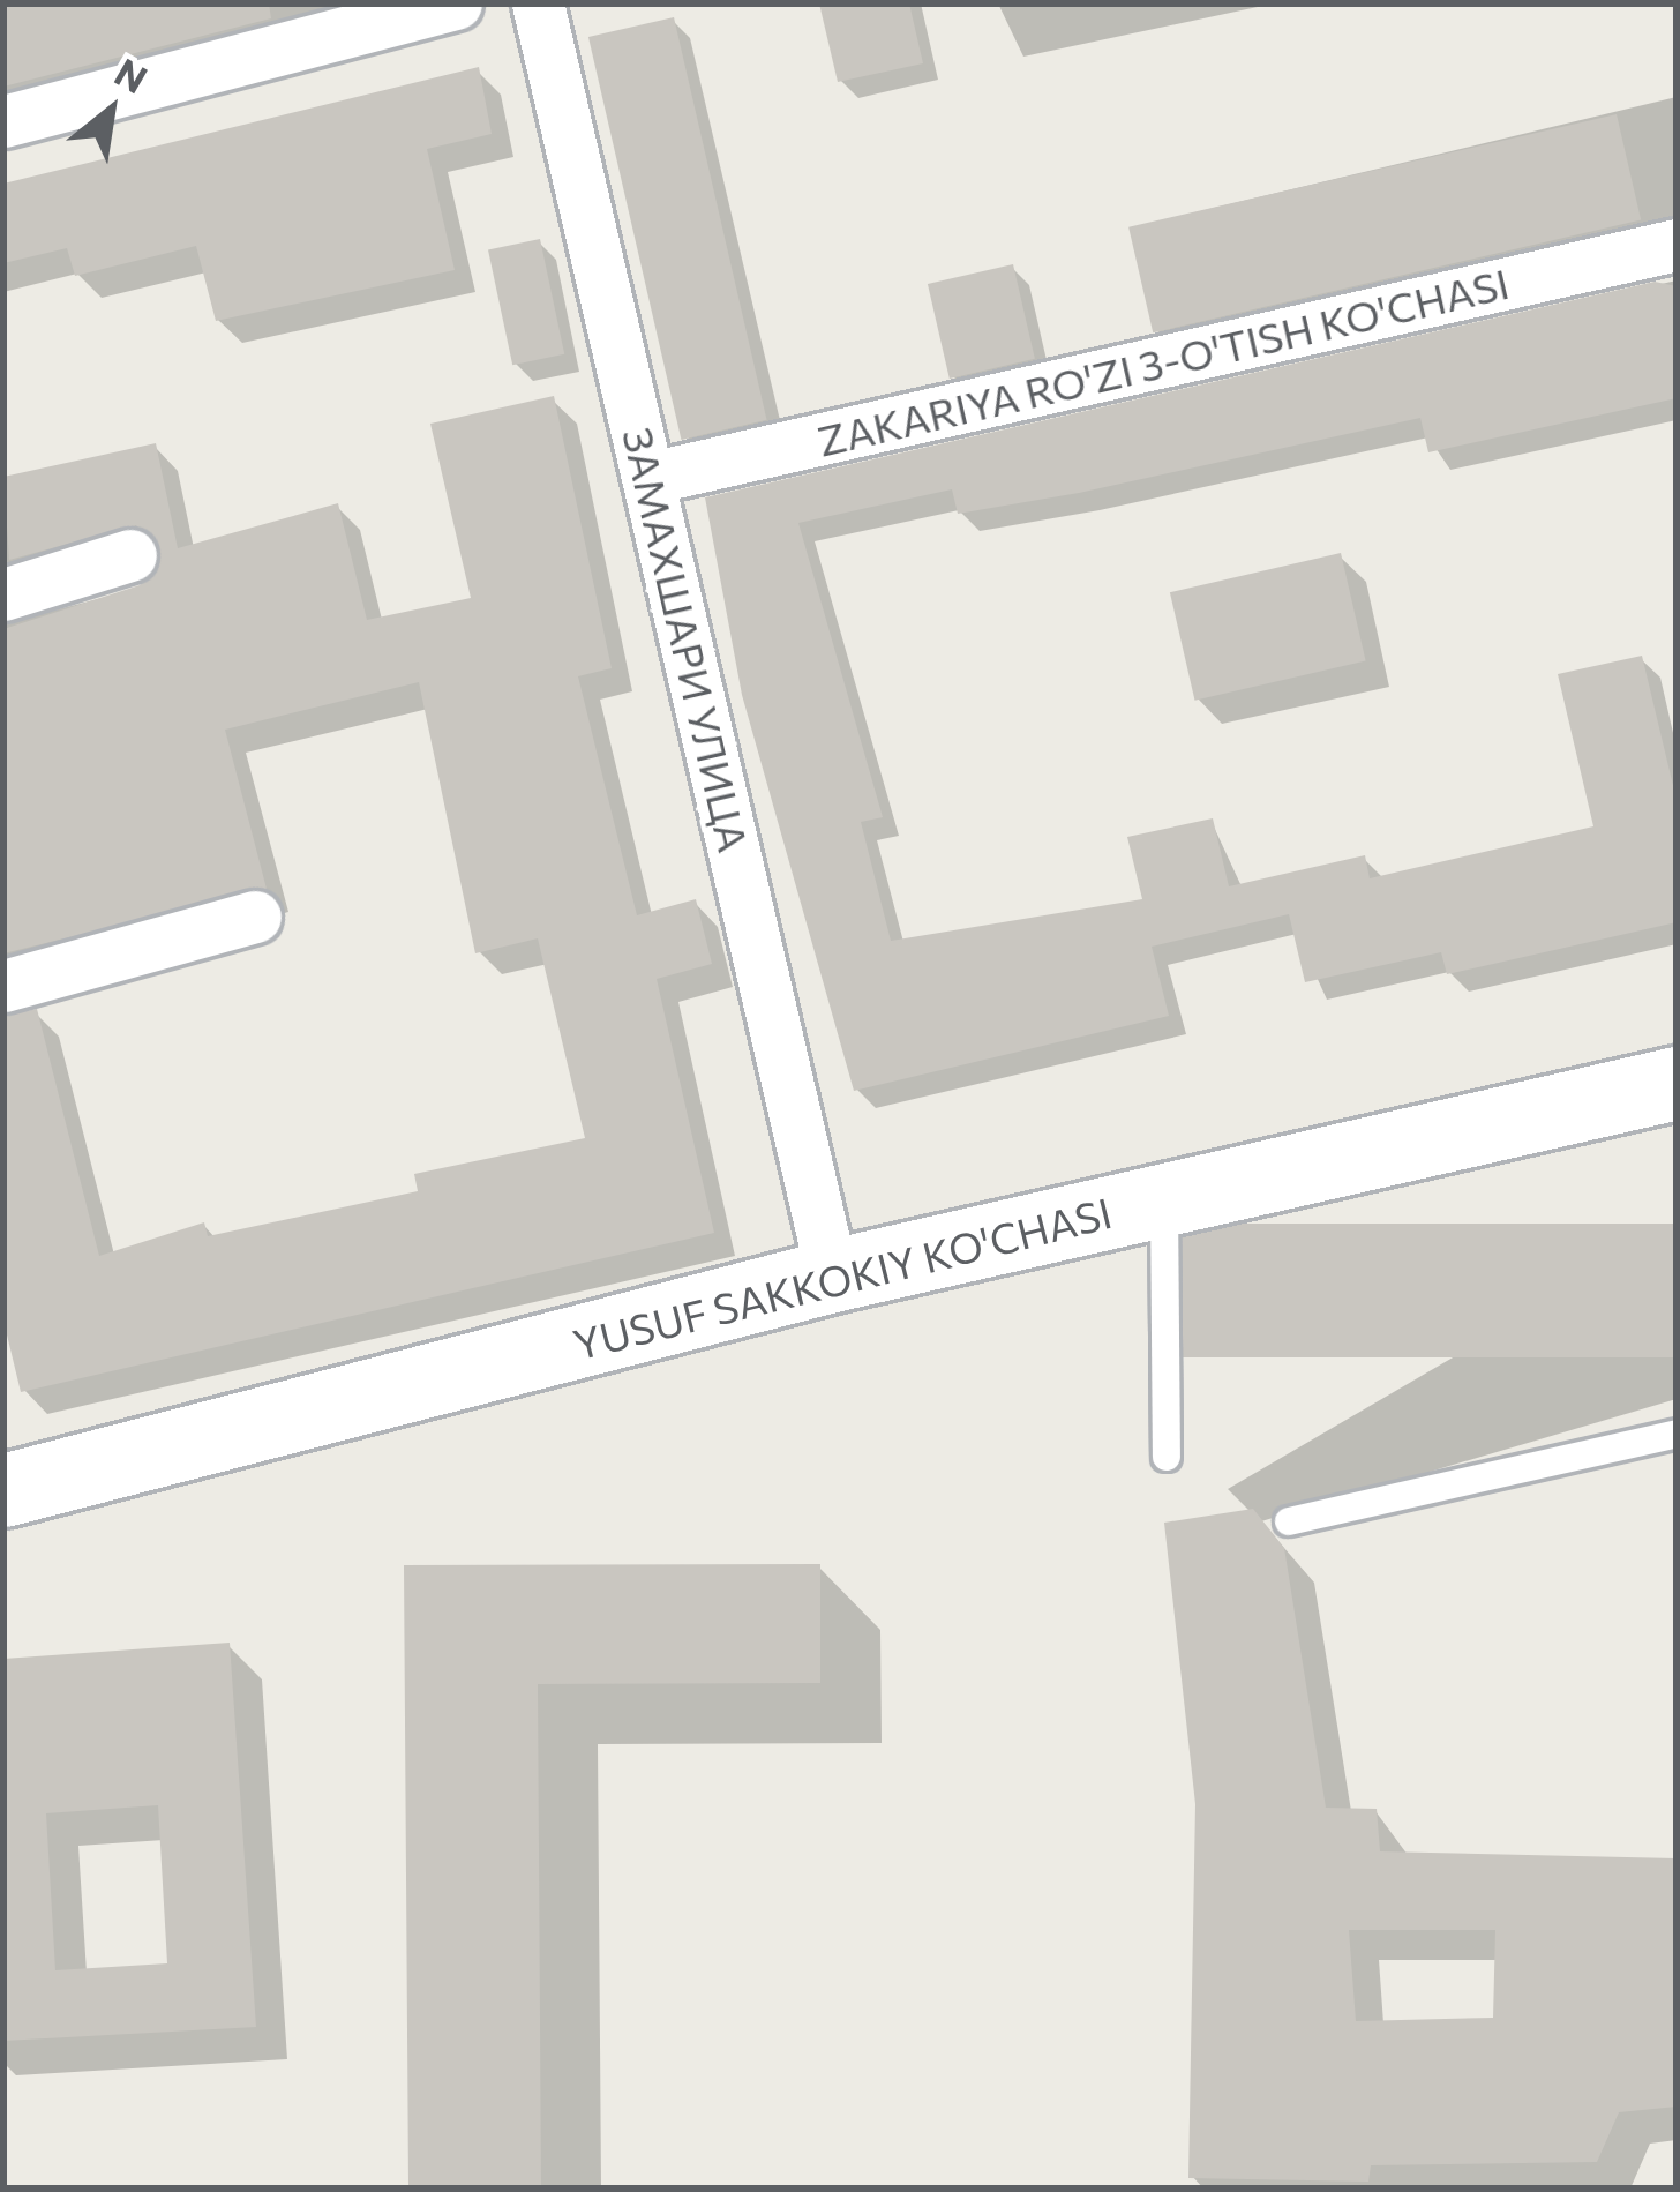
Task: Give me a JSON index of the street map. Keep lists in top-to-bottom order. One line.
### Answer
{"streets":{"main road":["YUSUF SAKKOKIY KO'CHASI"],"street":["ZAKARIYA RO'ZI 3-O'TISH KO'CHASI","ЗАМАХШАРИ УЛИЦА"]},"crossings":[["ZAKARIYA RO'ZI 3-O'TISH KO'CHASI","ЗАМАХШАРИ УЛИЦА"],["ЗАМАХШАРИ УЛИЦА","YUSUF SAKKOKIY KO'CHASI"]],"north":"top right"}
